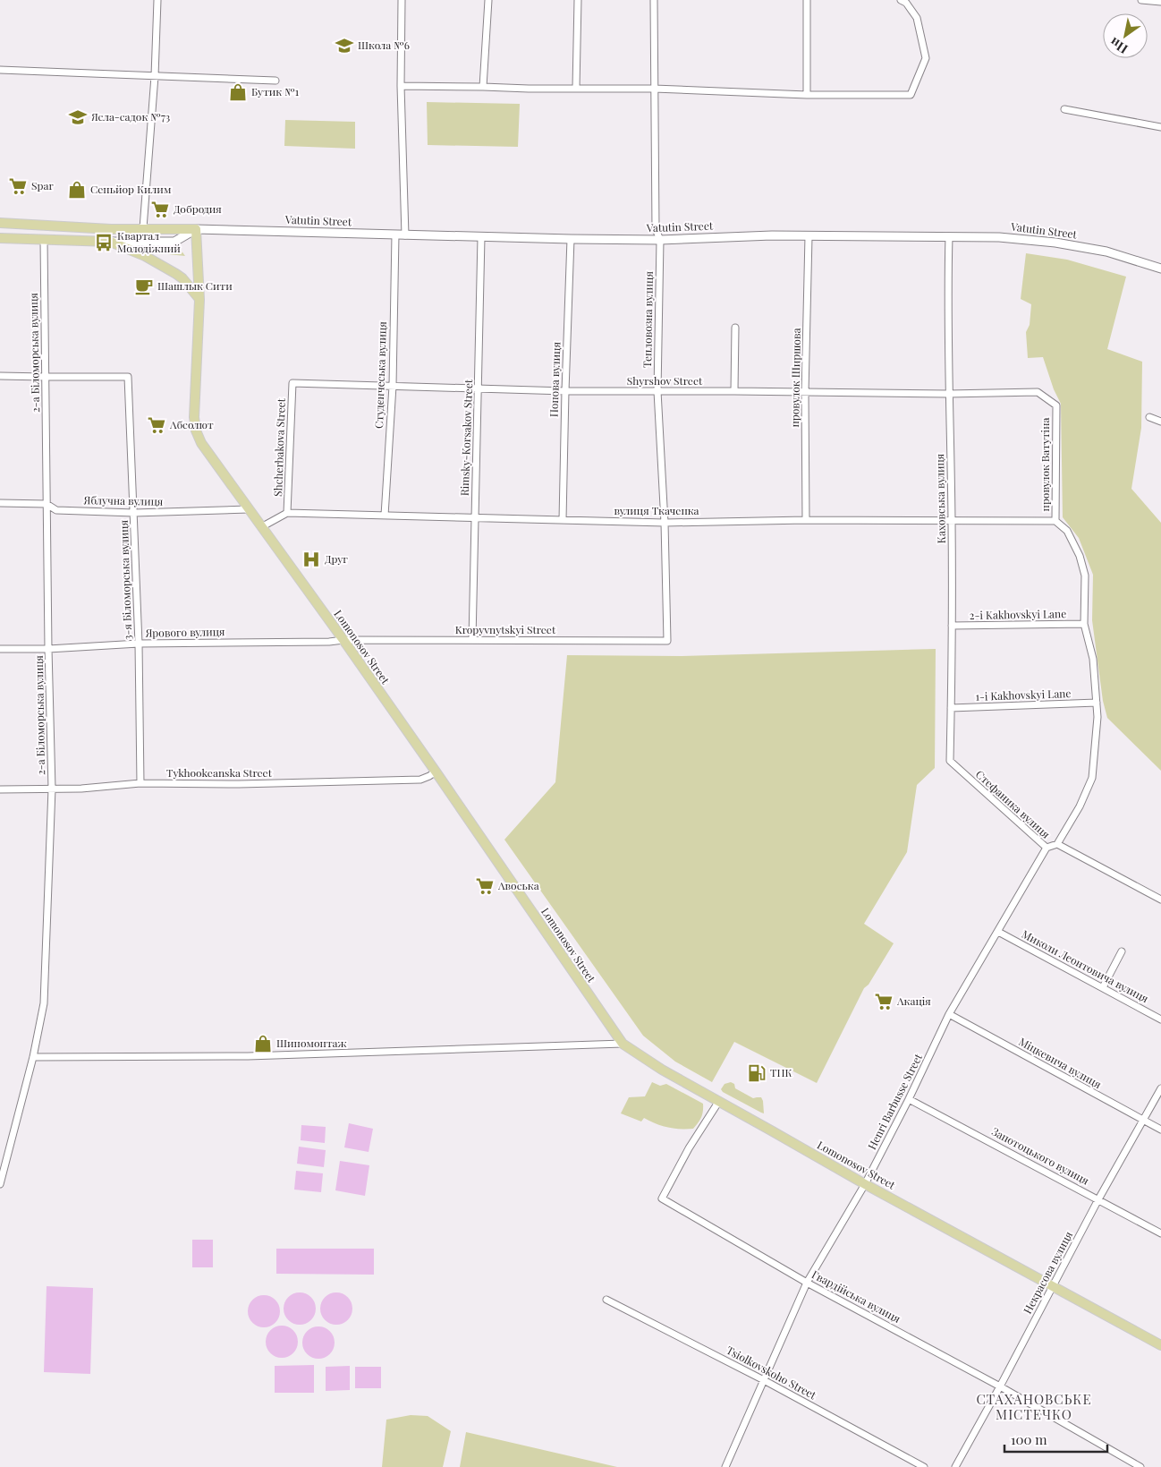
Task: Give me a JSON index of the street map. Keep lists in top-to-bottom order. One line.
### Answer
{"streets":{"main road":["Vatutin Street","Lomonosov Street"],"street":["Тепловозна вулиця","2-а Біломорська вулиця","Студєнчеська вулиця","провулок Ширшова","Попова вулиця","Shyrshov Street","Rimsky-Korsakov Street","Shcherbakova Street","провулок Ватутіна","Каховська вулиця","Яблучна вулиця","вулиця Ткаченка","3-я Біломорська вулиця","2-i Kakhovskyi Lane","Kropyvnytskyi Street","Ярового вулиця","1-i Kakhovskyi Lane","Tykhookeanska Street","Стефаника вулиця","Миколи Леонтовича вулиця","Міцкевича вулиця","Henri Barbusse Street","Запотоцького вулиця","Некрасова вулиця","Гвардійська вулиця","Tsiolkovskoho Street"]},"crossings":[["Vatutin Street","Тепловозна вулиця"],["Vatutin Street","Студєнчеська вулиця"],["Vatutin Street","провулок Ширшова"],["Vatutin Street","Попова вулиця"],["Vatutin Street","Rimsky-Korsakov Street"],["Vatutin Street","Каховська вулиця"],["Vatutin Street","Lomonosov Street"],["Тепловозна вулиця","Shyrshov Street"],["Тепловозна вулиця","вулиця Ткаченка"],["Тепловозна вулиця","Kropyvnytskyi Street"],["2-а Біломорська вулиця","Яблучна вулиця"],["2-а Біломорська вулиця","3-я Біломорська вулиця"],["2-а Біломорська вулиця","Ярового вулиця"],["2-а Біломорська вулиця","Tykhookeanska Street"],["Студєнчеська вулиця","Shyrshov Street"],["Студєнчеська вулиця","вулиця Ткаченка"],["провулок Ширшова","Shyrshov Street"],["провулок Ширшова","вулиця Ткаченка"],["Попова вулиця","Shyrshov Street"],["Попова вулиця","вулиця Ткаченка"],["Shyrshov Street","Rimsky-Korsakov Street"],["Shyrshov Street","Shcherbakova Street"],["Shyrshov Street","провулок Ватутіна"],["Shyrshov Street","Каховська вулиця"],["Rimsky-Korsakov Street","вулиця Ткаченка"],["Rimsky-Korsakov Street","Kropyvnytskyi Street"],["Shcherbakova Street","вулиця Ткаченка"],["провулок Ватутіна","вулиця Ткаченка"],["Каховська вулиця","вулиця Ткаченка"],["Каховська вулиця","2-i Kakhovskyi Lane"],["Каховська вулиця","1-i Kakhovskyi Lane"],["Каховська вулиця","Стефаника вулиця"],["Яблучна вулиця","3-я Біломорська вулиця"],["Яблучна вулиця","Lomonosov Street"],["3-я Біломорська вулиця","Ярового вулиця"],["3-я Біломорська вулиця","Tykhookeanska Street"],["Kropyvnytskyi Street","Ярового вулиця"],["Kropyvnytskyi Street","Lomonosov Street"],["Ярового вулиця","Lomonosov Street"],["Lomonosov Street","Tykhookeanska Street"],["Lomonosov Street","Henri Barbusse Street"],["Lomonosov Street","Некрасова вулиця"],["Lomonosov Street","Гвардійська вулиця"],["Стефаника вулиця","Henri Barbusse Street"],["Миколи Леонтовича вулиця","Henri Barbusse Street"],["Міцкевича вулиця","Henri Barbusse Street"],["Міцкевича вулиця","Некрасова вулиця"],["Henri Barbusse Street","Запотоцького вулиця"],["Henri Barbusse Street","Гвардійська вулиця"],["Henri Barbusse Street","Tsiolkovskoho Street"],["Запотоцького вулиця","Некрасова вулиця"],["Некрасова вулиця","Гвардійська вулиця"]],"districts":["СТАХАНОВСЬКЕ МІСТЕЧКО"],"places":{"school or university":["Школа №6","Ясла-садок №73"],"shop":["Бутик №1","Сеньйор Килим","Шиномонтаж"],"supermarket":["Spar","Добродия","Абсолют","Авоська","Акація"],"bus stop":["Квартал Молодіжний"],"cafe":["Шашлык Сити"],"hospital":["Друг"],"fuel station":["ТНК"]},"scale_bar":"100 m","north":"bottom left"}
